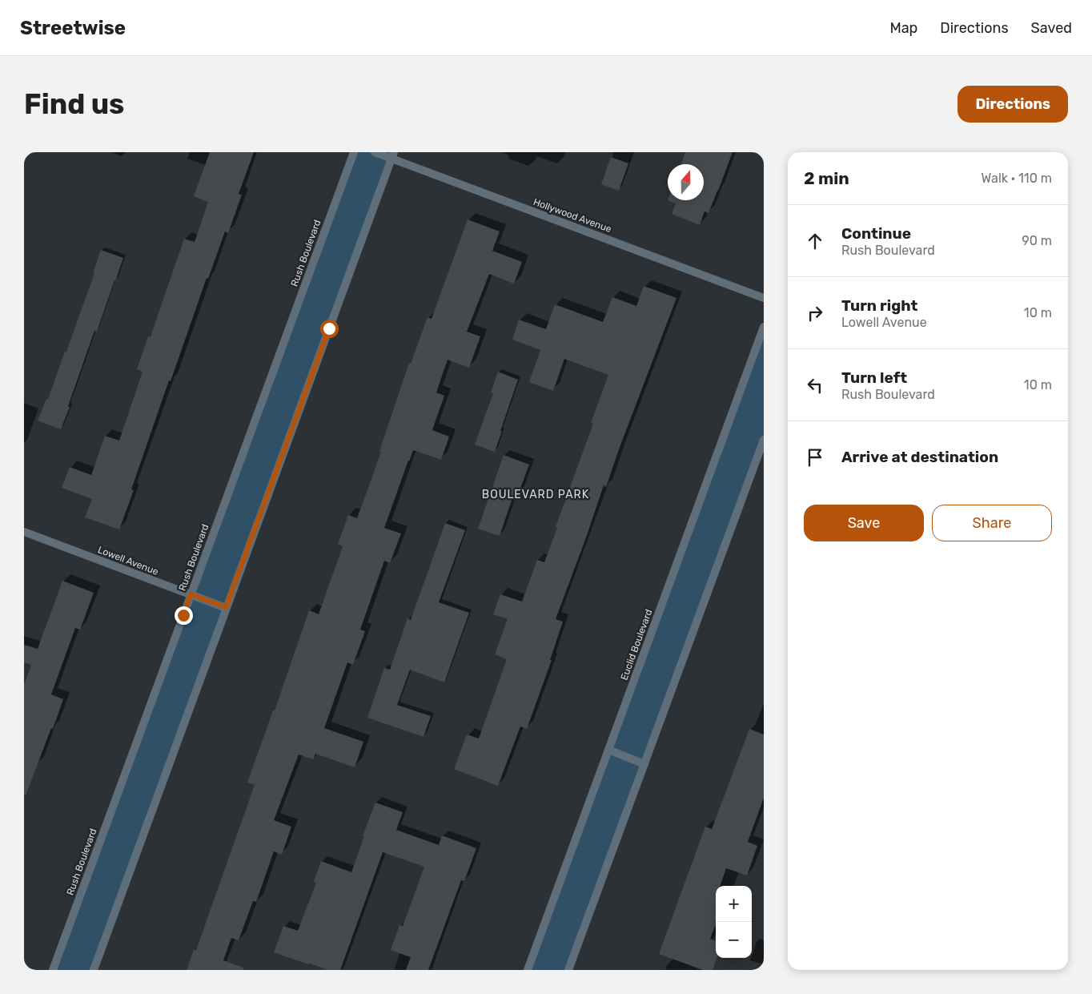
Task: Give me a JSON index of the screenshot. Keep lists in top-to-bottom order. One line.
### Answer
{"streets":{"street":["Hollywood Avenue","Rush Boulevard","Lowell Avenue","Euclid Boulevard"]},"crossings":[["Rush Boulevard","Lowell Avenue"]],"districts":["BOULEVARD PARK"],"north":"top","page":{"header":"Streetwise","nav":["Map","Directions","Saved"],"buttons":["Directions",["Save","Share"]],"title":"Find us","heading":["2 min","Walk · 110 m"],"list":[["Continue","Rush Boulevard","90 m"],["Turn right","Lowell Avenue","10 m"],["Turn left","Rush Boulevard","10 m"],"Arrive at destination"],"map_buttons":["+","−"]}}
